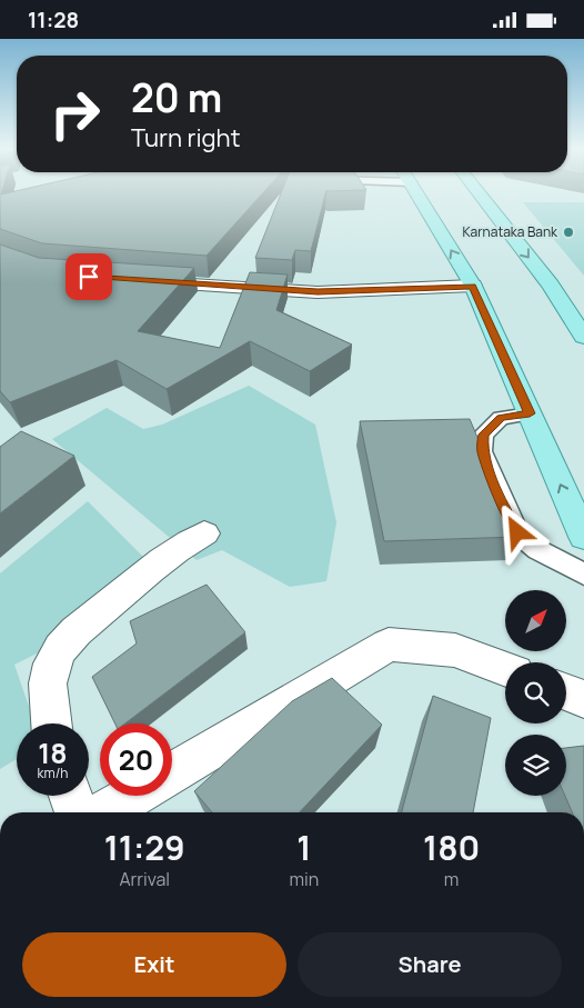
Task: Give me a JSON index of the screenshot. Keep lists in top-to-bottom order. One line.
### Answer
{"places":["Karnataka Bank"],"north":"top right","page":{"status":"11:28","turn":["20 m","Turn right"],"speed":"18 km/h","limit":"20","eta":["11:29","Arrival","1","min","180","m"],"buttons":["Exit","Share"]}}
